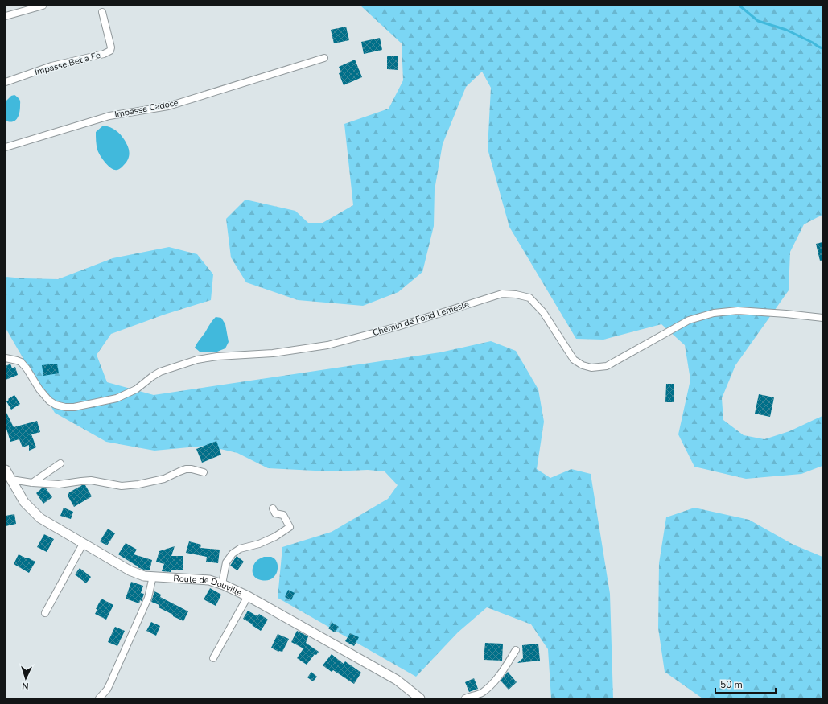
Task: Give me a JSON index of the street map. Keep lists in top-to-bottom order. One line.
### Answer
{"streets":{"main road":["Route de Douville"],"street":["Impasse Bet a Fe","Impasse Cadoce","Chemin de Fond Lemesle"]},"scale_bar":"50 m","north":"bottom"}
